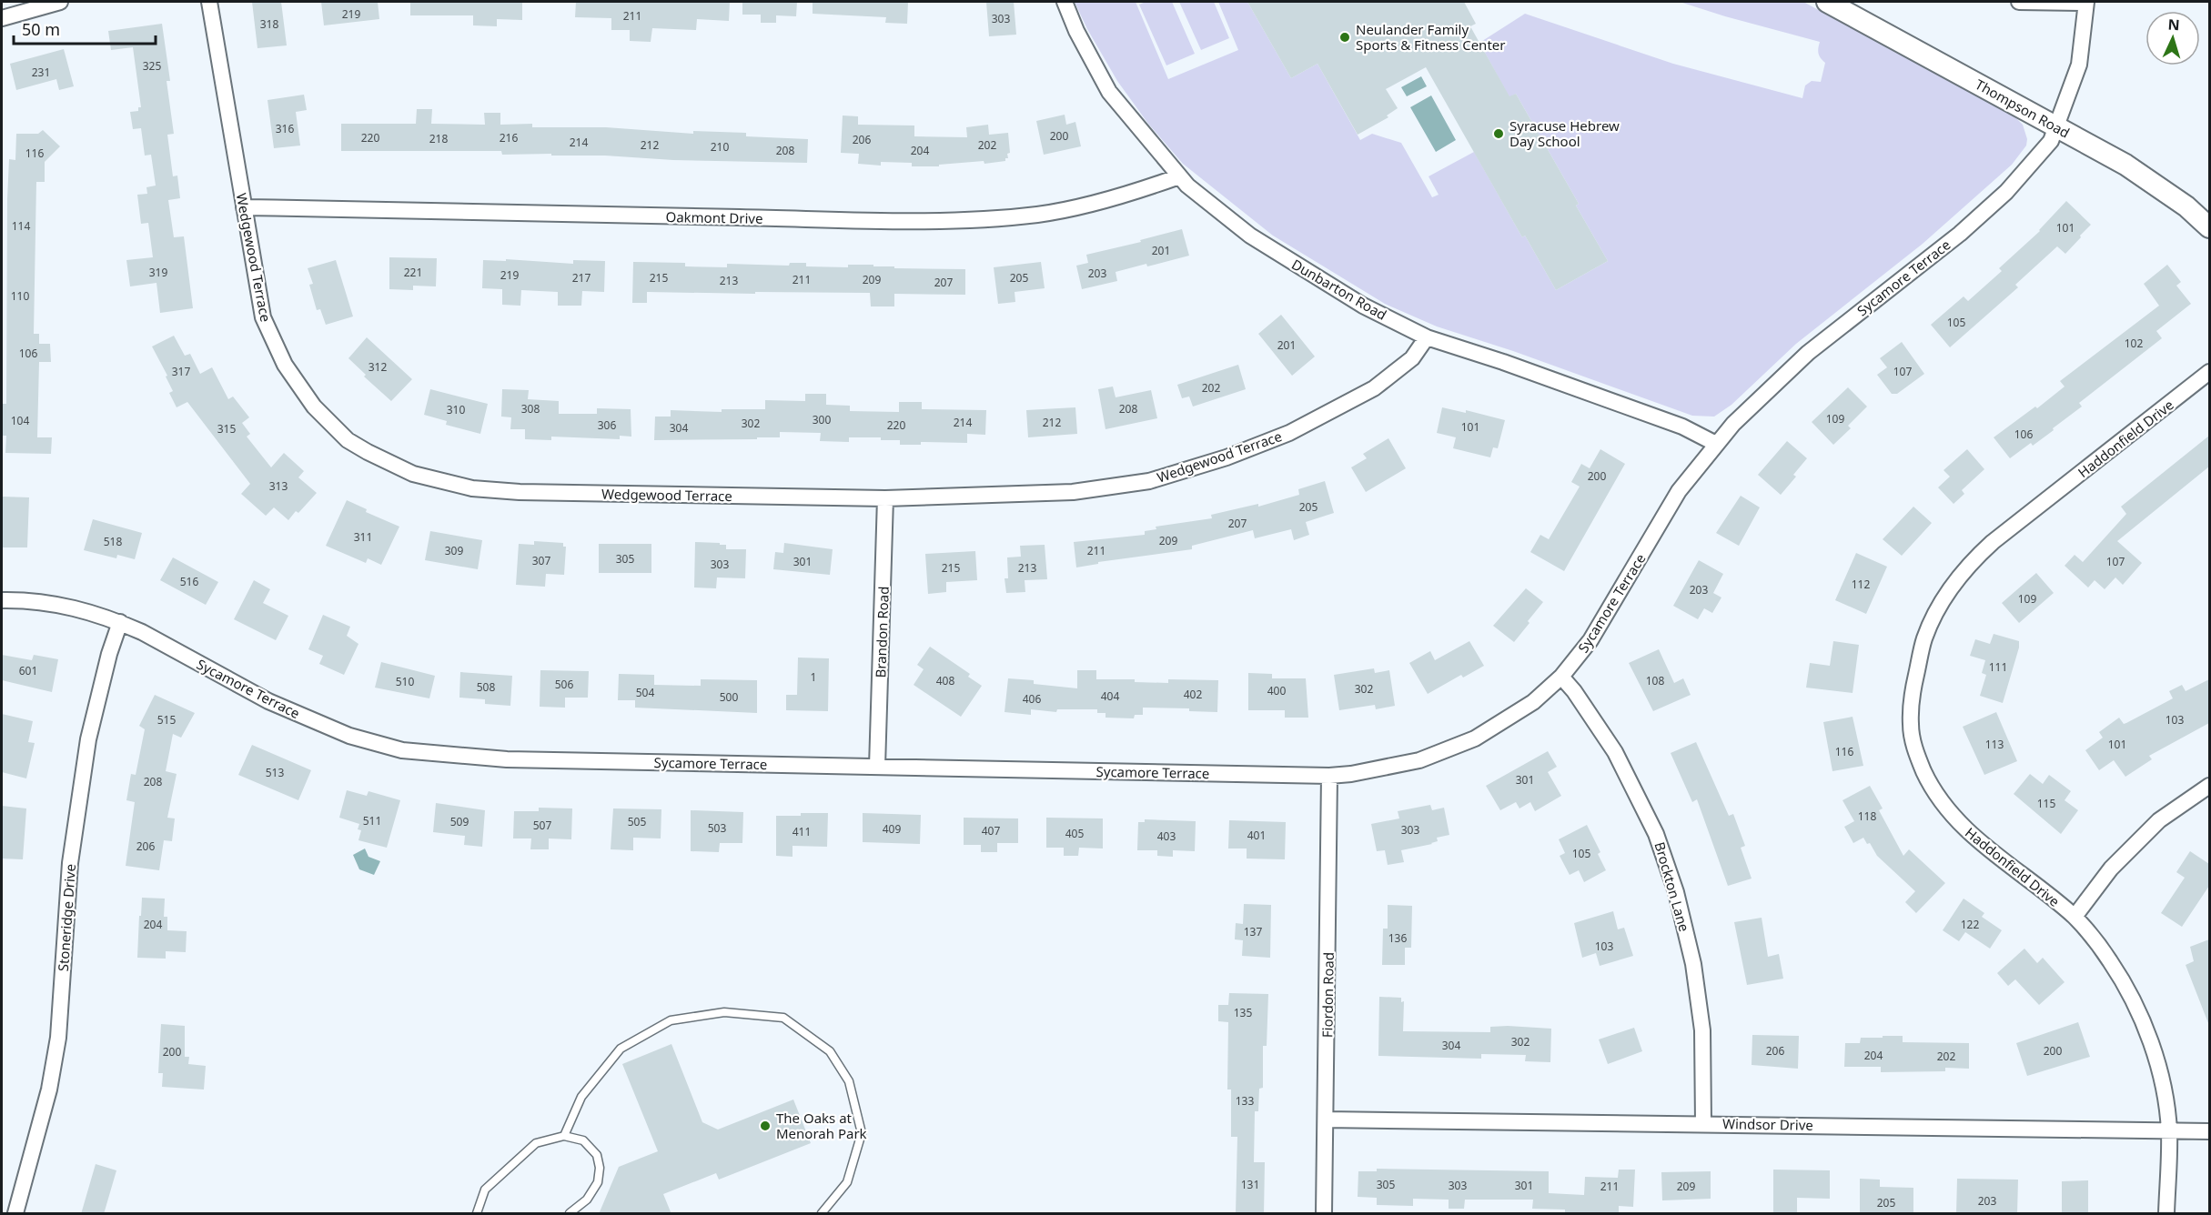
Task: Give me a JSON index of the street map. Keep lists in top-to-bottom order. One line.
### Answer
{"streets":{"street":["Thompson Road","Oakmont Drive","Wedgewood Terrace","Sycamore Terrace","Dunbarton Road","Haddonfield Drive","Brandon Road","Brockton Lane","Stoneridge Drive","Fiordon Road","Windsor Drive"]},"crossings":[["Thompson Road","Sycamore Terrace"],["Oakmont Drive","Wedgewood Terrace"],["Oakmont Drive","Dunbarton Road"],["Wedgewood Terrace","Dunbarton Road"],["Wedgewood Terrace","Brandon Road"],["Sycamore Terrace","Dunbarton Road"],["Sycamore Terrace","Brandon Road"],["Sycamore Terrace","Brockton Lane"],["Sycamore Terrace","Stoneridge Drive"],["Sycamore Terrace","Fiordon Road"],["Haddonfield Drive","Windsor Drive"],["Brockton Lane","Windsor Drive"],["Fiordon Road","Windsor Drive"]],"places":["Neulander Family Sports & Fitness Center","Syracuse Hebrew Day School","The Oaks at Menorah Park"],"house_numbers":["219","211","303","318","325","231","316","200","220","216","218","206","214","212","202","210","208","204","116","114","101","201","319","221","203","219","217","215","205","211","209","213","207","110","105","102","201","106","312","317","107","202","308","208","310","109","300","104","214","212","302","306","220","101","304","315","106","200","313","205","207","311","209","518","309","211","305","307","301","107","303","215","213","516","112","203","109","111","601","1","408","108","510","506","508","302","400","504","402","404","500","406","515","103","113","101","116","513","301","208","115","118","511","509","505","507","503","409","303","407","411","405","401","403","206","105","204","122","137","136","103","135","302","304","206","200","200","204","202","133","131","305","303","301","211","209","203","205"],"scale_bar":"50 m","north":"top"}
